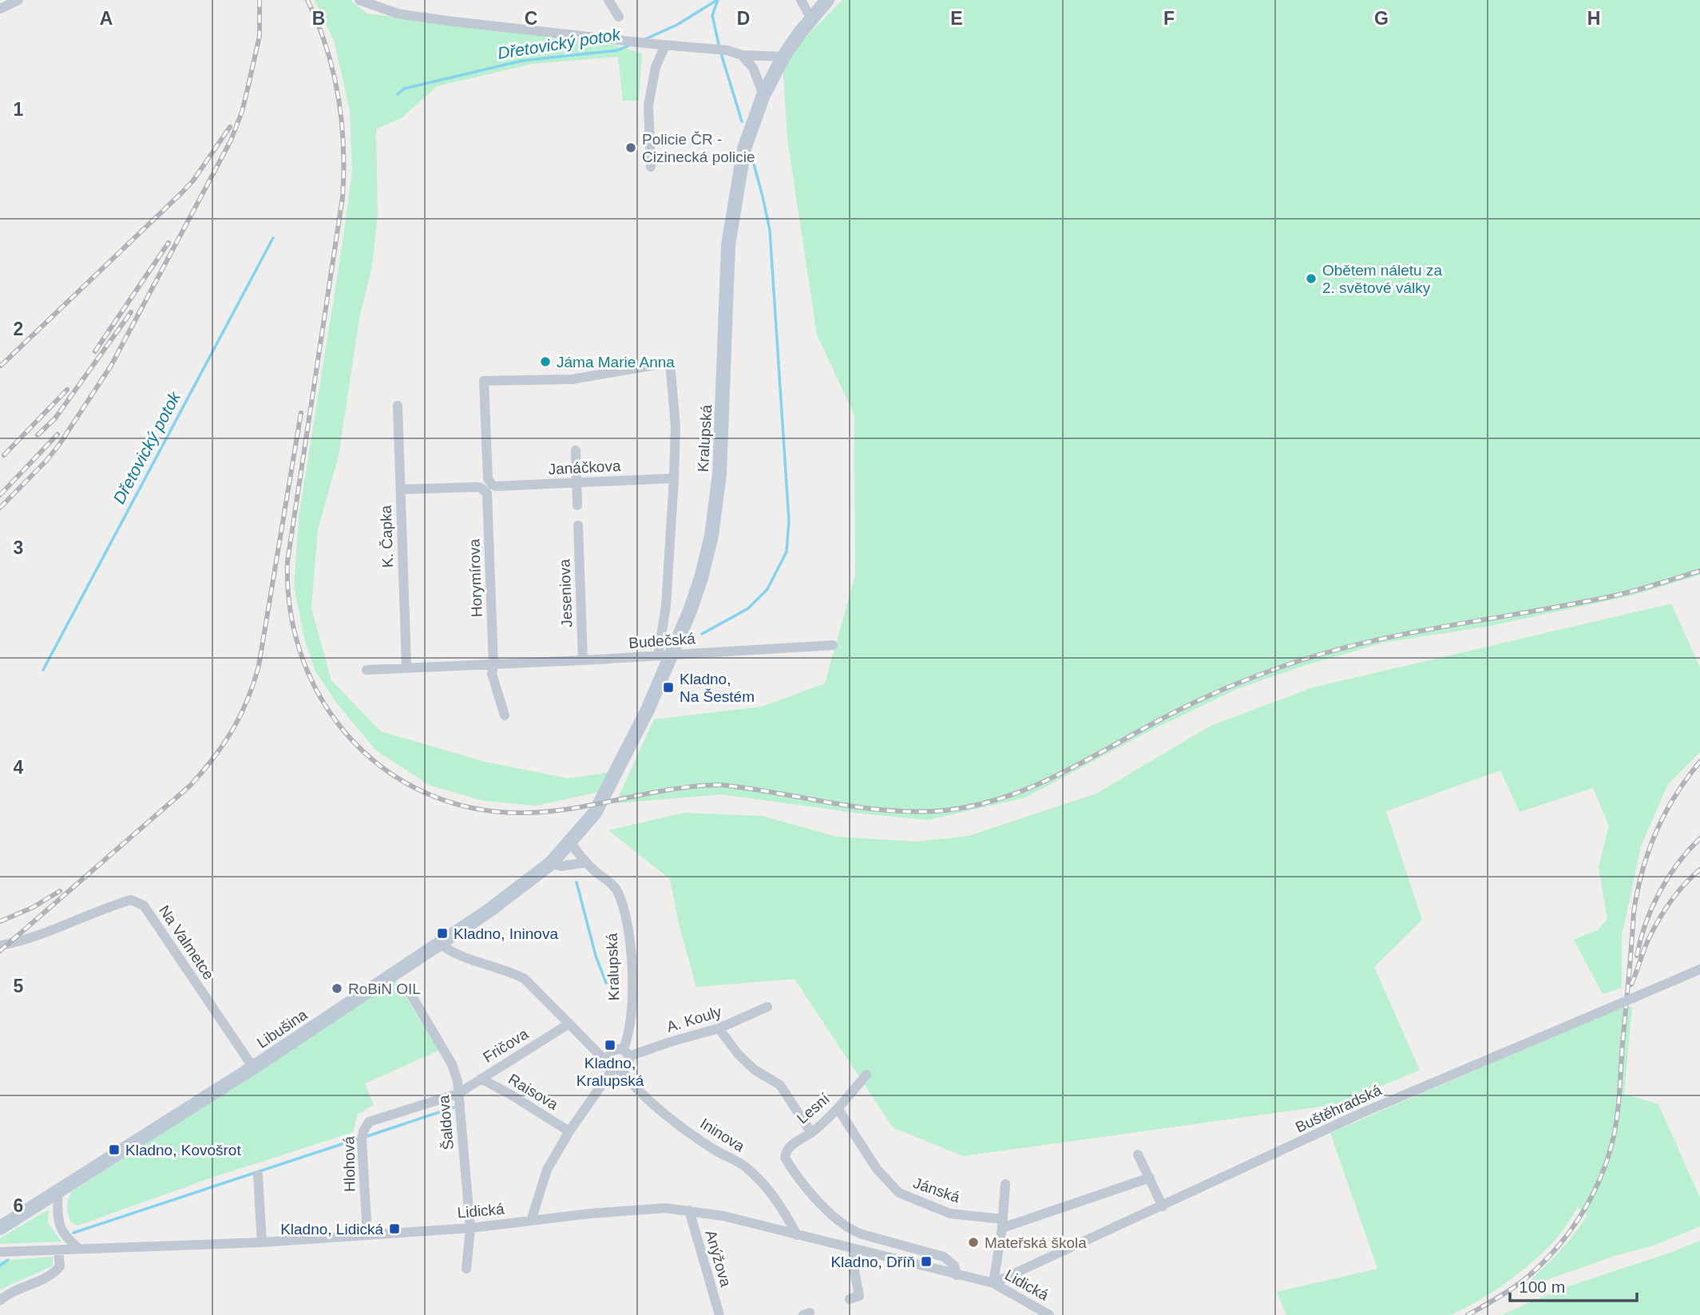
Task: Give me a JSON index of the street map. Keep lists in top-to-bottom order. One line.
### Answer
{"streets":{"main road":["Kralupská","Libušina"],"street":["Janáčkova","K. Čapka","Horymírova","Jeseniova","Budečská","Na Valmetce","A. Kouly","Fričova","Raisova","Lesní","Buštěhradská","Šaldova","Ininova","Hlohová","Jánská","Lidická","Anýžova"]},"crossings":[["Kralupská","Janáčkova"],["Kralupská","Budečská"],["Kralupská","A. Kouly"],["Kralupská","Libušina"],["K. Čapka","Horymírova"],["K. Čapka","Budečská"],["Horymírova","Budečská"],["Jeseniova","Budečská"],["Na Valmetce","Libušina"],["Libušina","Ininova"],["Fričova","Raisova"],["Fričova","Šaldova"],["Fričova","Ininova"],["Fričova","Hlohová"],["Lesní","Jánská"],["Lesní","Lidická"],["Buštěhradská","Lidická"],["Šaldova","Hlohová"],["Šaldova","Lidická"],["Ininova","Lidická"],["Hlohová","Lidická"],["Lidická","Anýžova"]],"water":["Dřetovický potok"],"places":{"other":["Policie ČR - Cizinecká policie","Obětem náletu za 2. světové války","Jáma Marie Anna","RoBiN OIL","Mateřská škola"],"transit":["Kladno, Na Šestém","Kladno, Ininova","Kladno, Kralupská","Kladno, Kovošrot","Kladno, Lidická","Kladno, Dříň"]},"scale_bar":"100 m","grid":{"columns":["A","B","C","D","E","F","G","H"],"rows":["1","2","3","4","5","6"]}}
